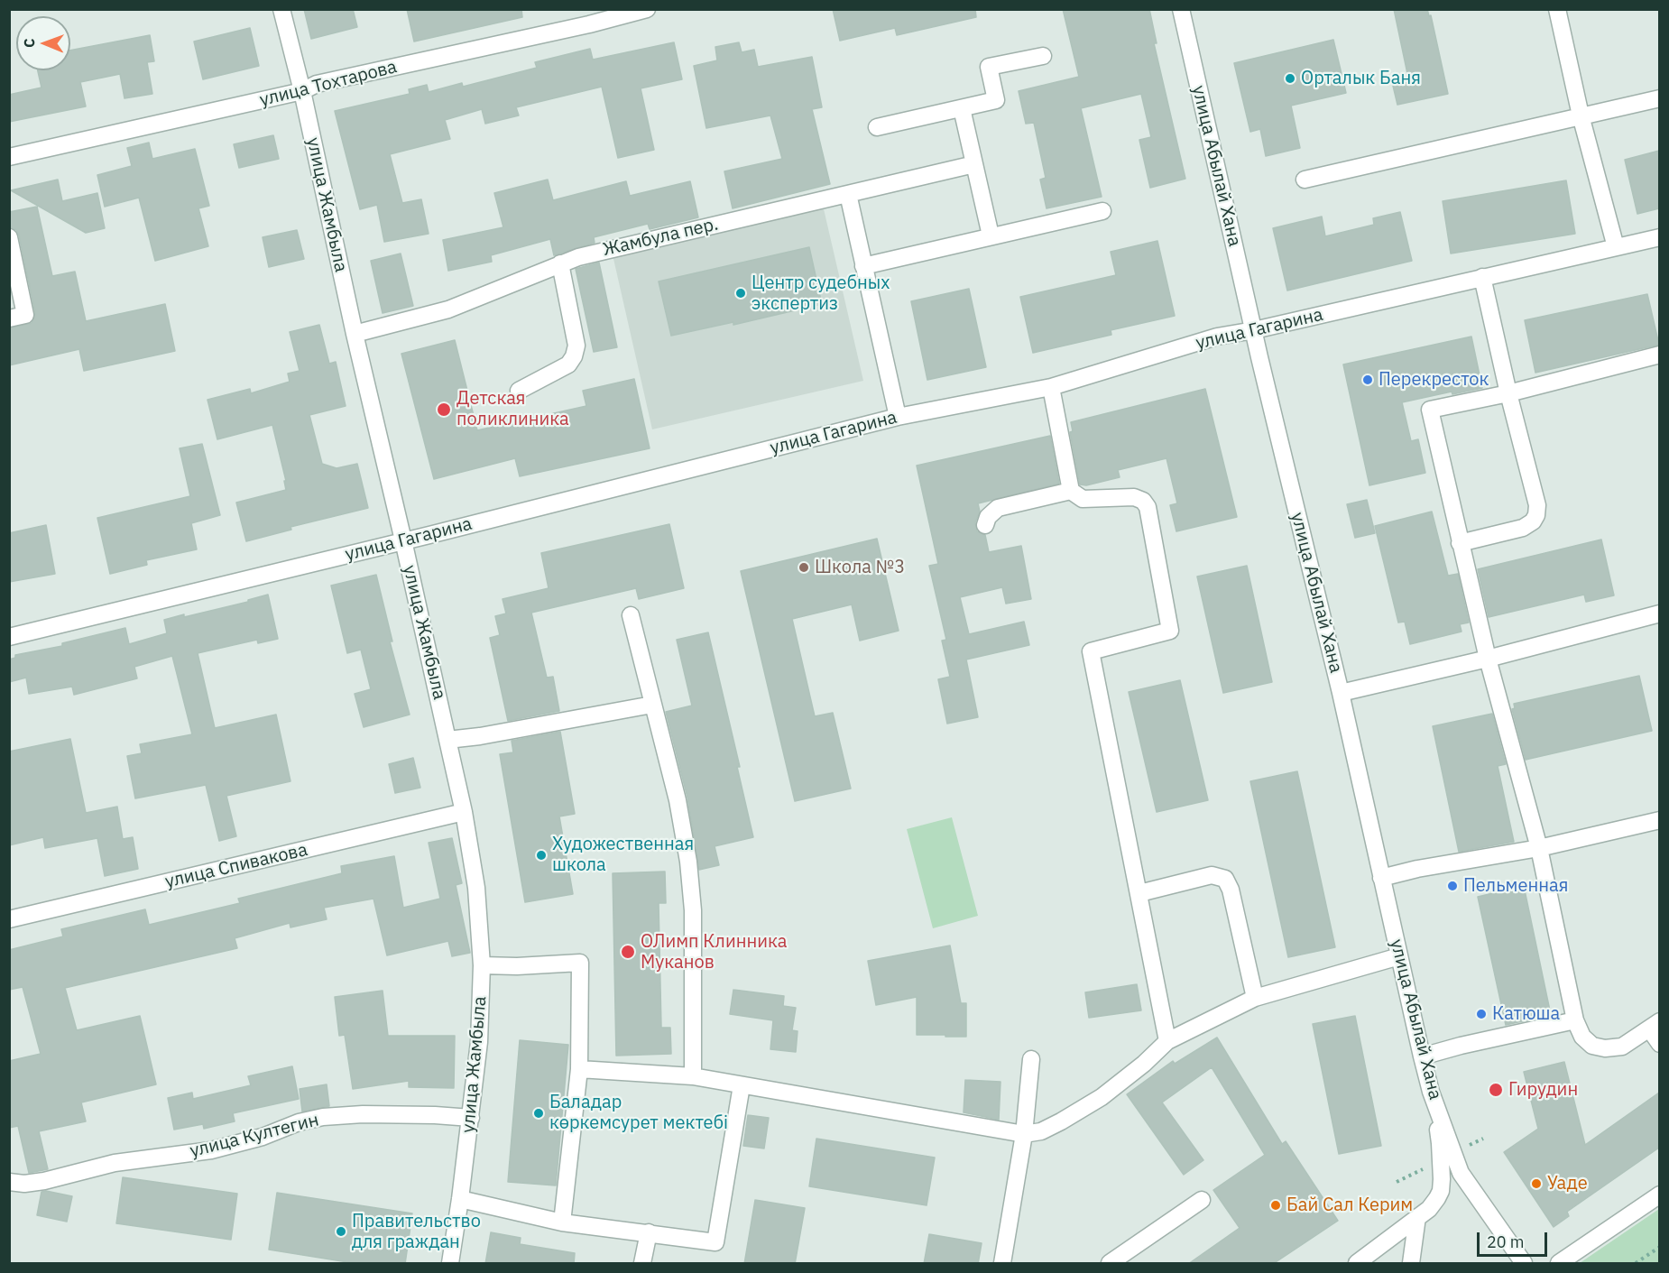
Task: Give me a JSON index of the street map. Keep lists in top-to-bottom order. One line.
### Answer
{"streets":{"street":["улица Тохтарова","улица Абылай Хана","улица Жамбыла","Жамбула пер.","улица Гагарина","улица Спивакова","улица Култегин"]},"crossings":[["улица Тохтарова","улица Жамбыла"],["улица Абылай Хана","улица Гагарина"],["улица Жамбыла","Жамбула пер."],["улица Жамбыла","улица Гагарина"],["улица Жамбыла","улица Спивакова"],["улица Жамбыла","улица Култегин"]],"places":["Орталык Баня","Центр судебных экспертиз","Перекресток","Детская поликлиника","Школа №3","Художественная школа","Пельменная","ОЛимп Клинника Муканов","Катюша","Гирудин","Баладар көркемсурет мектебі","Уаде","Бай Сал Керим","Правительство для граждан"],"scale_bar":"20 m","north":"left"}
